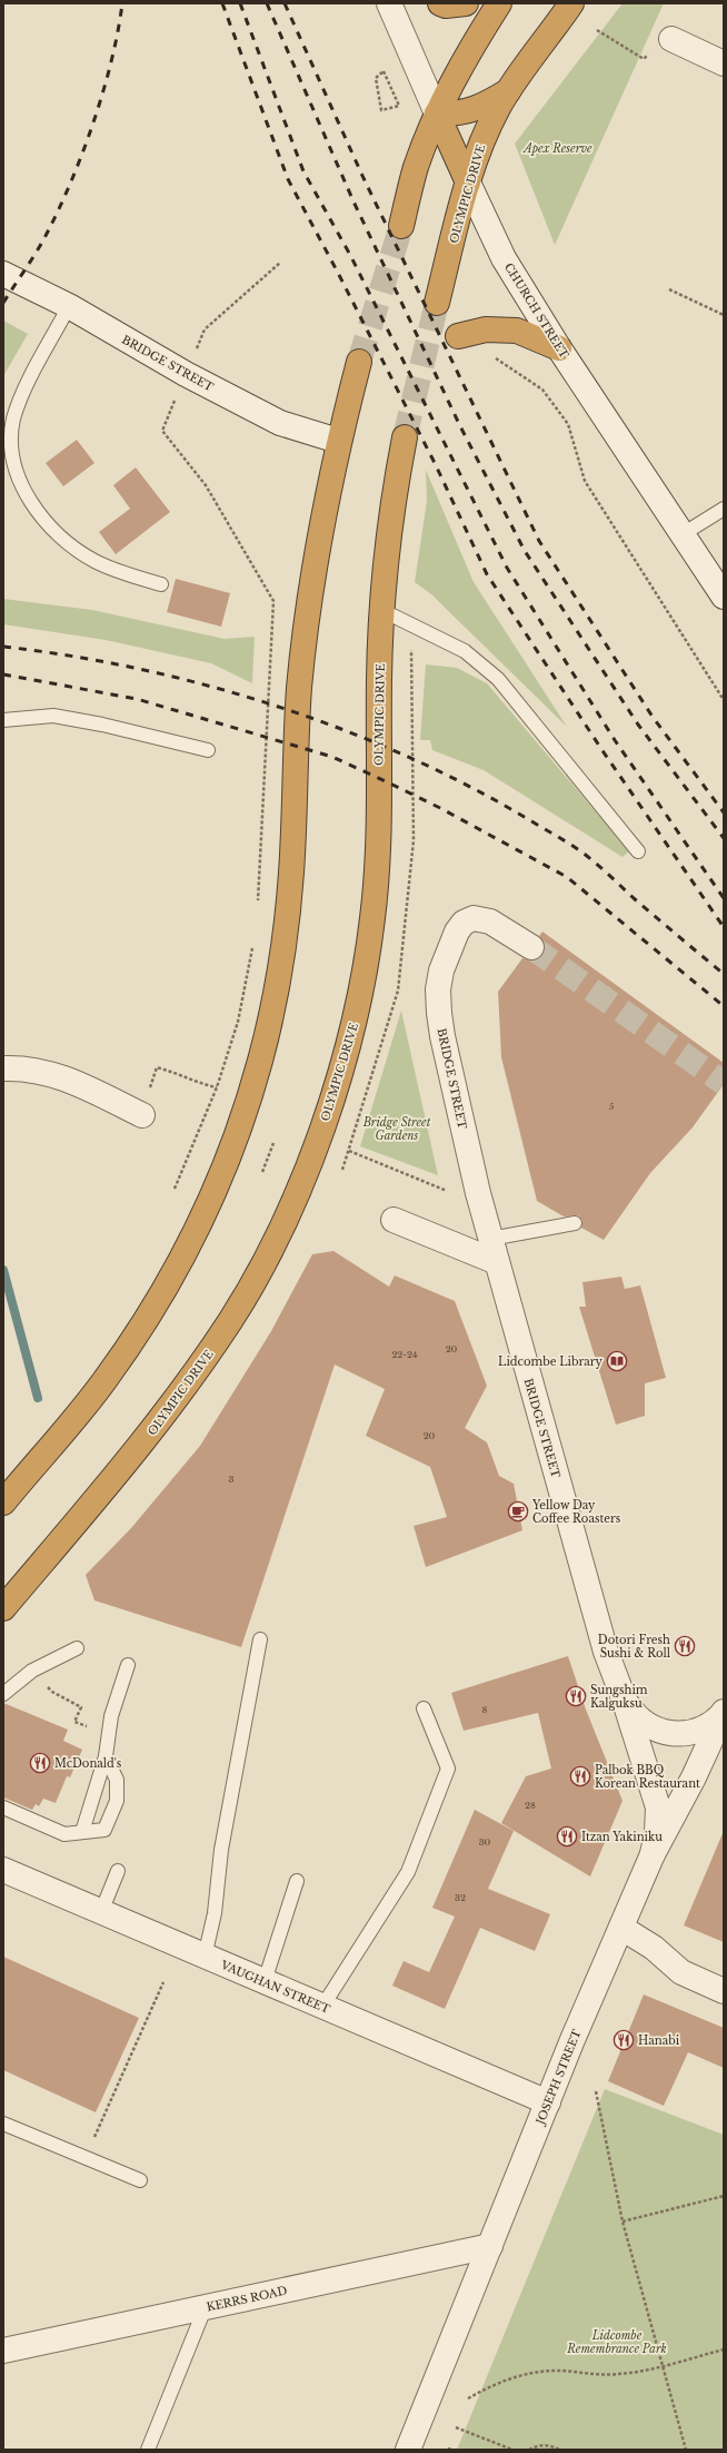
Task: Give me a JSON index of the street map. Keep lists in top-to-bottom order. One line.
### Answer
{"streets":{"highway":["OLYMPIC DRIVE","CHURCH STREET"],"street":["BRIDGE STREET","VAUGHAN STREET","JOSEPH STREET","KERRS ROAD"]},"crossings":[["OLYMPIC DRIVE","CHURCH STREET"],["BRIDGE STREET","JOSEPH STREET"],["VAUGHAN STREET","JOSEPH STREET"],["JOSEPH STREET","KERRS ROAD"]],"parks":["Apex Reserve","Bridge Street Gardens","Lidcombe Remembrance Park"],"places":{"library":["Lidcombe Library"],"cafe":["Yellow Day Coffee Roasters"],"restaurant":["Dotori Fresh Sushi & Roll","Sungshim Kalguksu","McDonald's","Palbok BBQ Korean Restaurant","Itzan Yakiniku","Hanabi"]},"house_numbers":["5","20","22-24","20","3","8","28","30","32"]}
